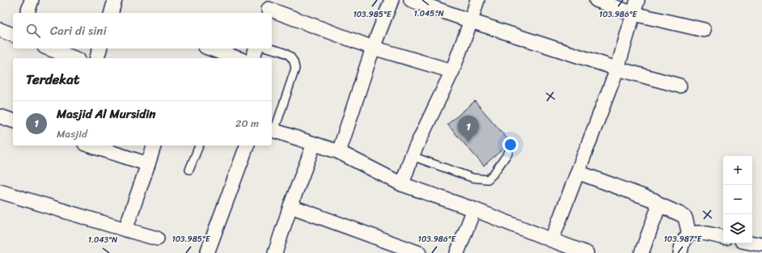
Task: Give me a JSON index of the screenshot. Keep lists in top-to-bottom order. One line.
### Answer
{"page":{"search":"Cari di sini","heading":"Terdekat","list":[{"mark":"1","name":"Masjid Al Mursidin","note":"Masjid","value":"20 m"}],"pins":"1","map_buttons":["+","−"]},"coordinates":["1.045°N","103.985°E","103.986°E","103.987°E","1.043°N"]}
